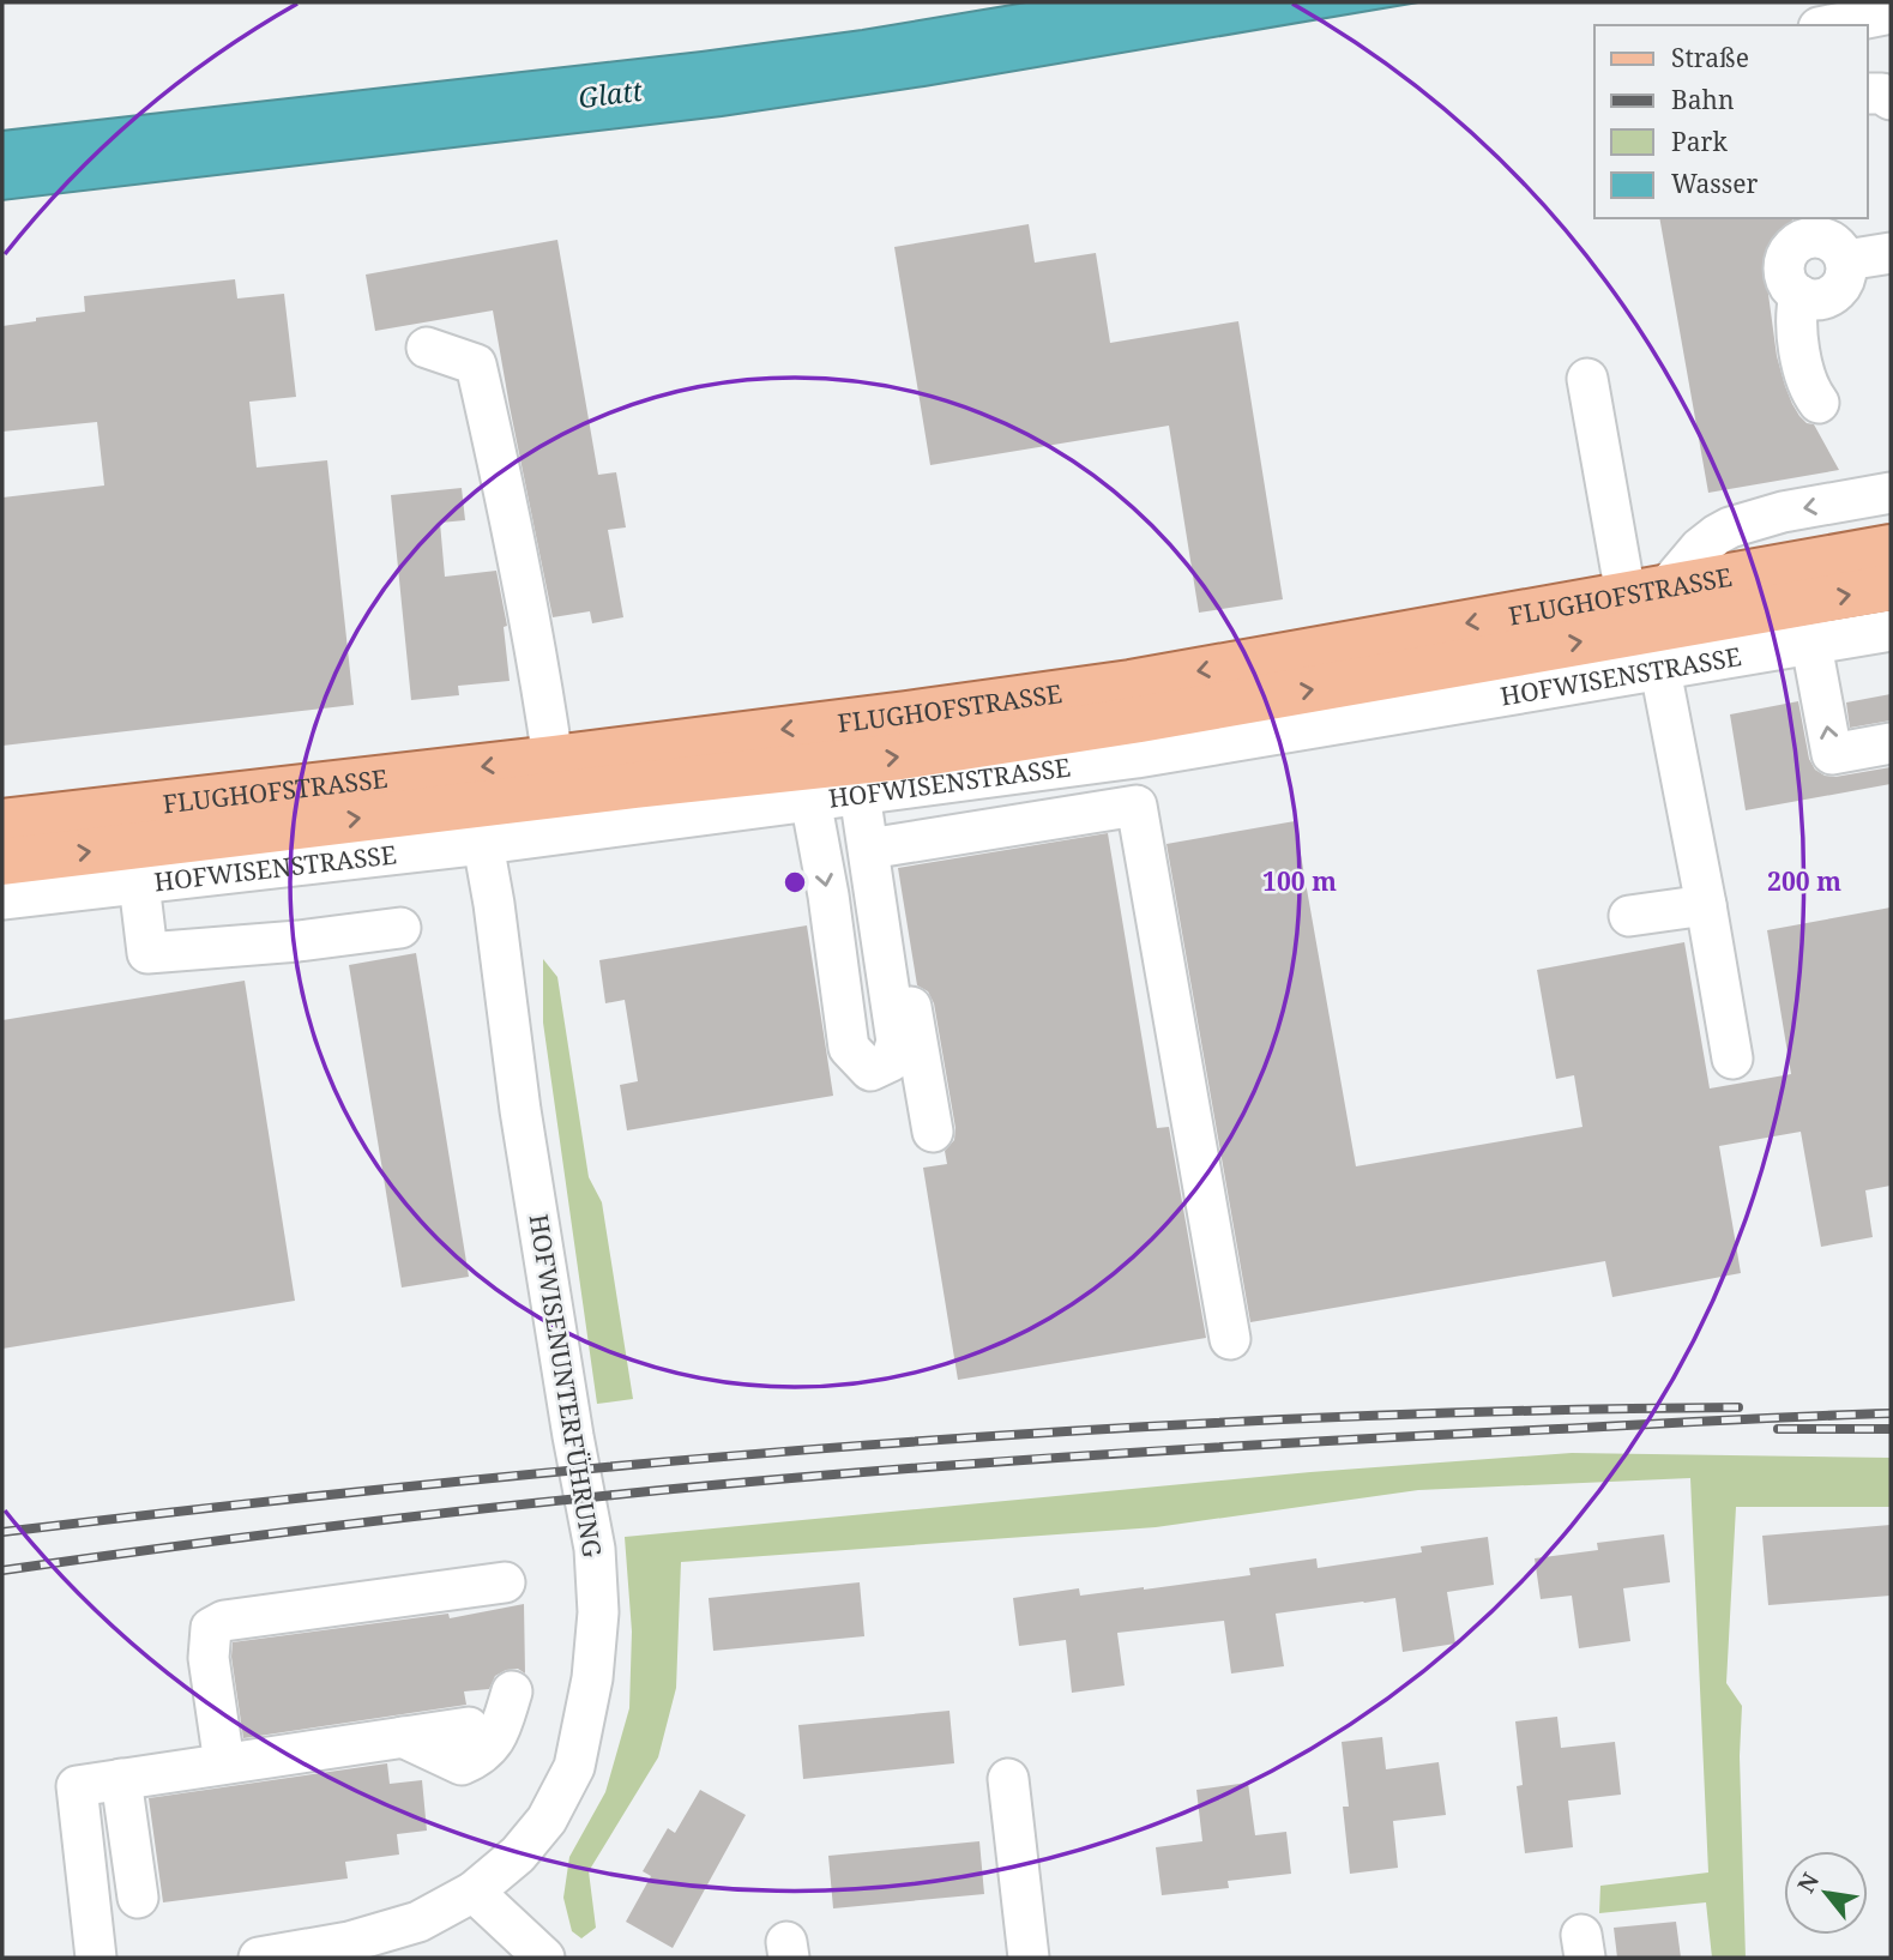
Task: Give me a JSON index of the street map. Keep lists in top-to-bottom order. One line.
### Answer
{"streets":{"main road":["FLUGHOFSTRASSE"],"street":["HOFWISENSTRASSE","HOFWISENUNTERFÜHRUNG"]},"crossings":[["HOFWISENSTRASSE","HOFWISENUNTERFÜHRUNG"]],"water":["Glatt"],"legend":["Straße","Bahn","Park","Wasser"],"north":"top left","rings":["100 m","200 m"]}
